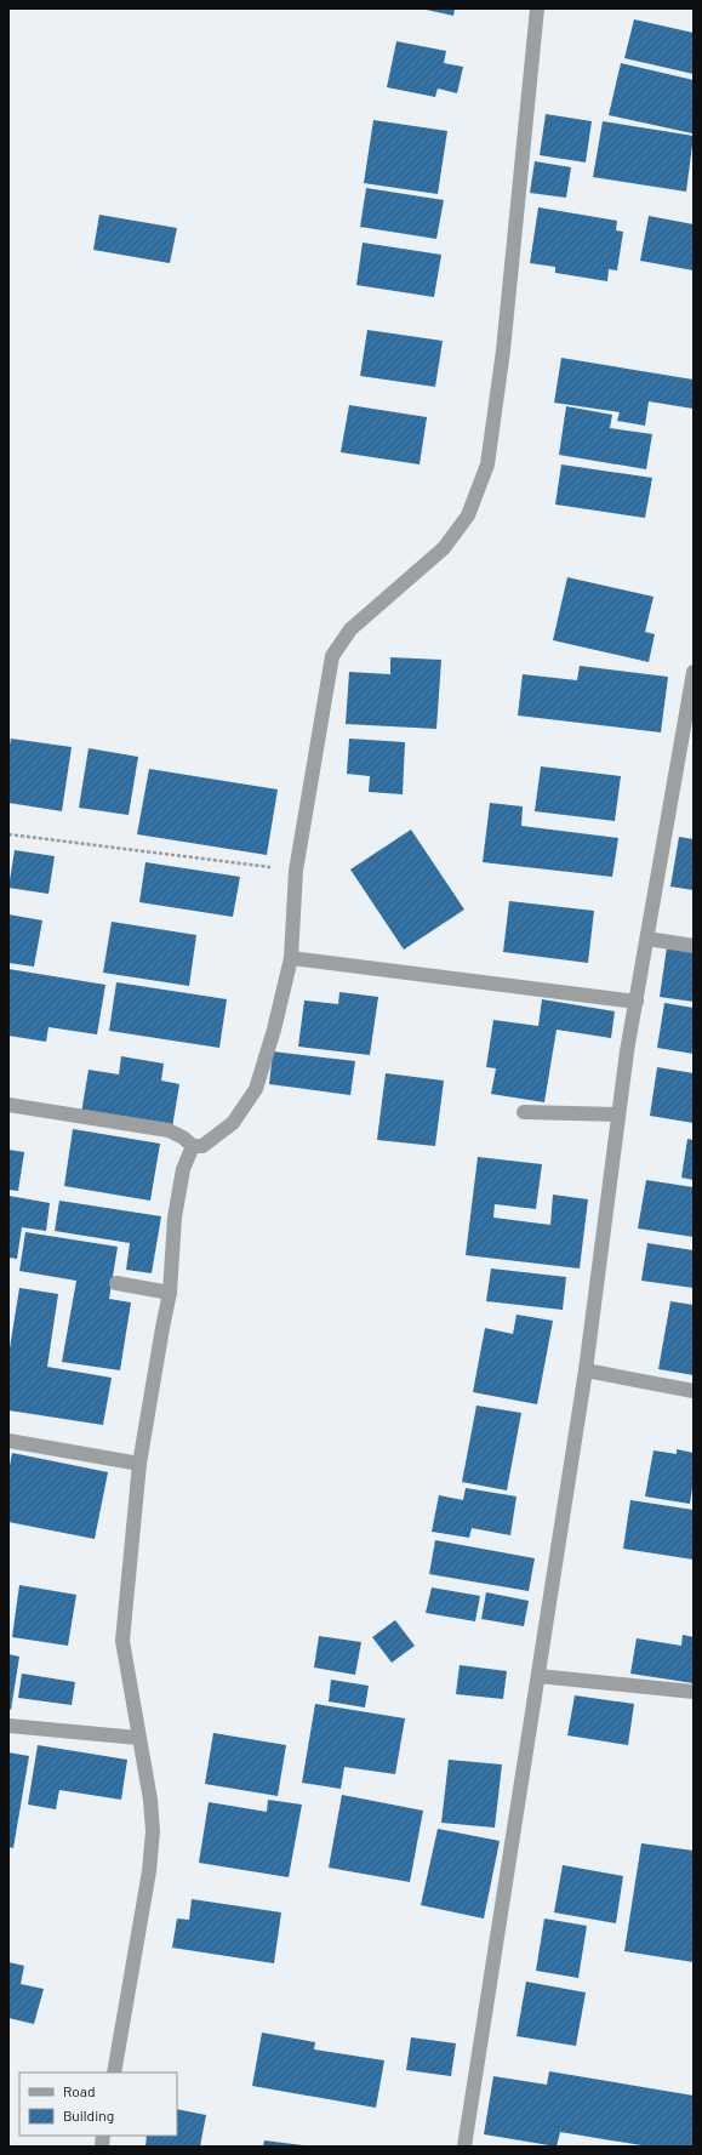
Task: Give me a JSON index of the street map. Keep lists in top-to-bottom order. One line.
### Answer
{"legend":["Road","Building"]}
